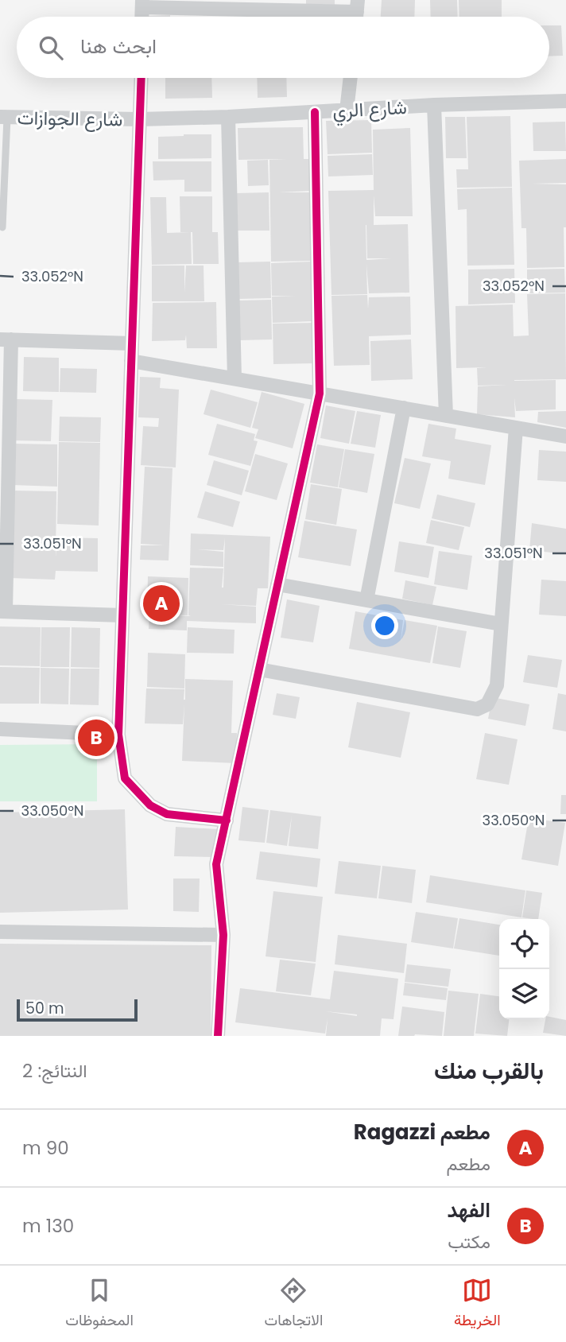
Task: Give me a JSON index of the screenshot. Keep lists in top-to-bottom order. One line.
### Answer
{"streets":{"street":["شارع الري","شارع الجوازات"]},"crossings":[["شارع الري","شارع الجوازات"]],"scale_bar":"50 m","page":{"search":"ابحث هنا","pins":["A","B"],"scale":"50 m","heading":["بالقرب منك","النتائج: 2"],"list":[{"mark":"A","name":"مطعم Ragazzi","note":"مطعم","value":"90 m"},{"mark":"B","name":"الفهد","note":"مكتب","value":"130 m"}],"nav":["الخريطة","الاتجاهات","المحفوظات"]},"coordinates":["33.052°N","33.051°N","33.050°N"]}
